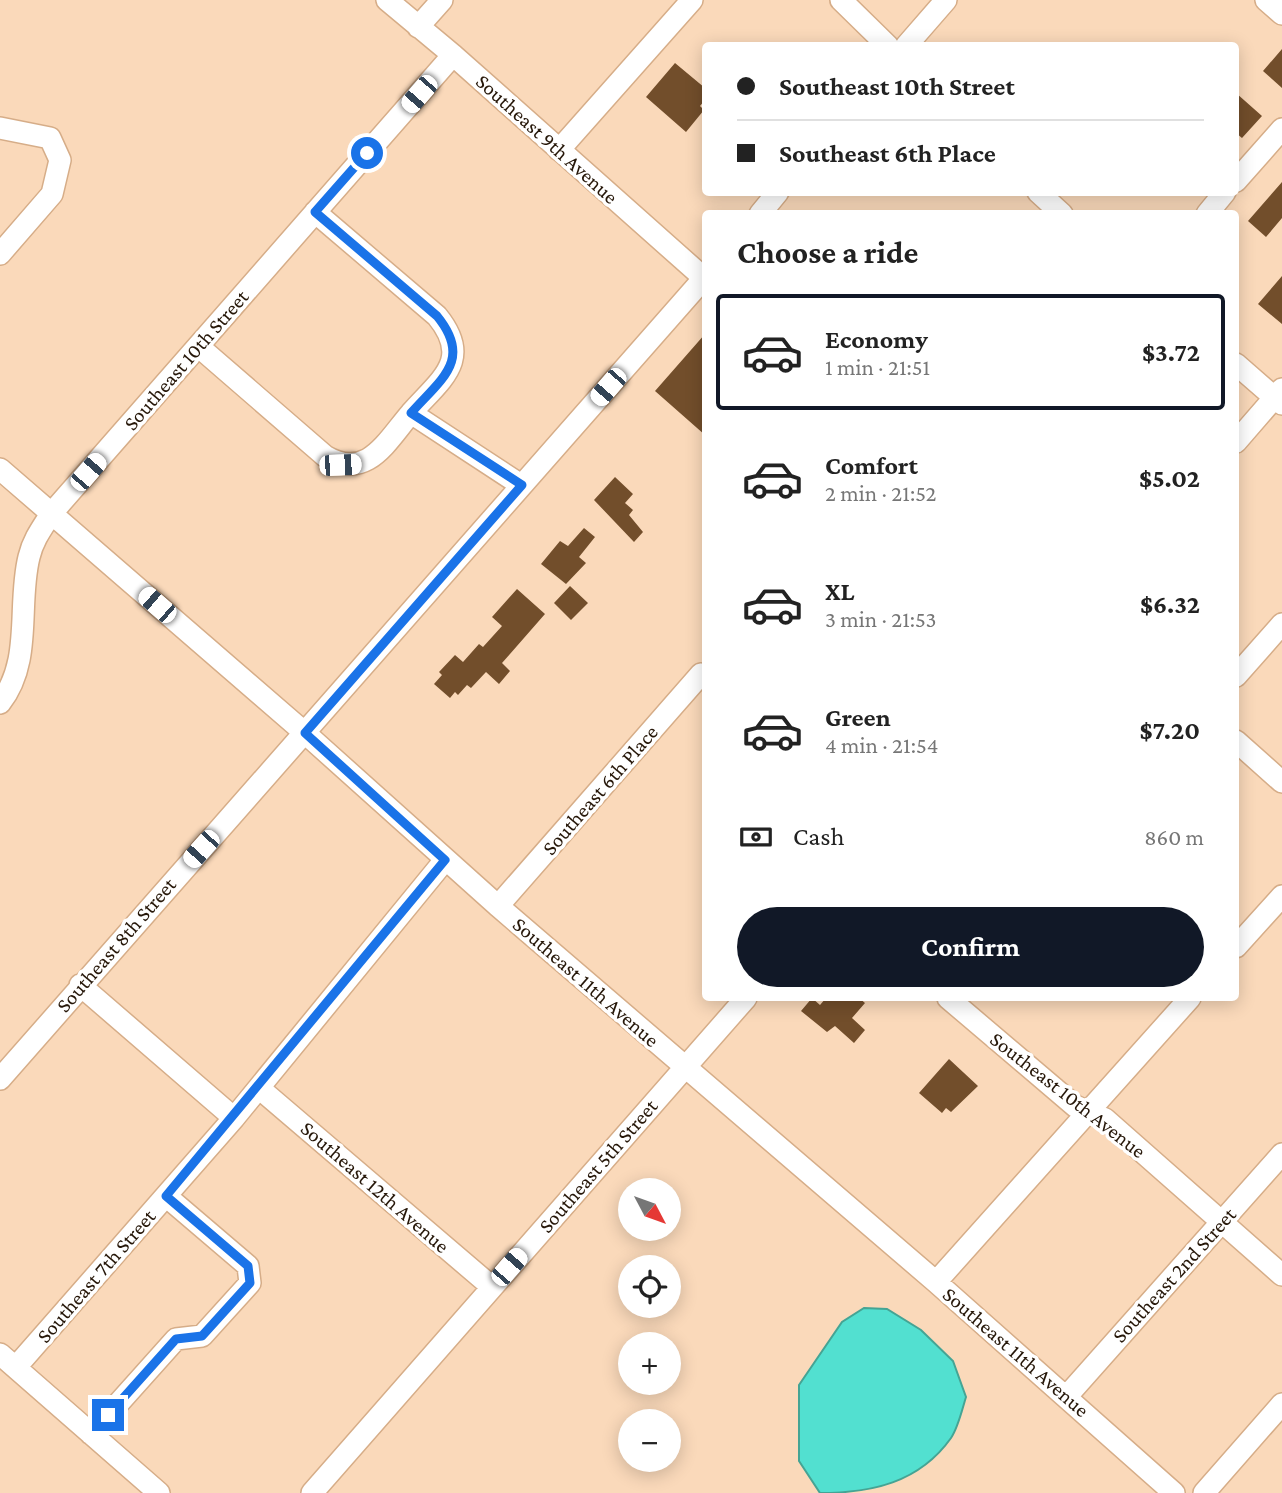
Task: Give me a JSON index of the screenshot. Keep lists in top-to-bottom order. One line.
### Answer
{"streets":{"street":["Southeast 9th Avenue","Southeast 10th Street","Southeast 6th Place","Southeast 8th Street","Southeast 11th Avenue","Southeast 10th Avenue","Southeast 5th Street","Southeast 12th Avenue","Southeast 2nd Street","Southeast 7th Street"]},"crossings":[["Southeast 9th Avenue","Southeast 10th Street"],["Southeast 10th Street","Southeast 11th Avenue"],["Southeast 6th Place","Southeast 11th Avenue"],["Southeast 8th Street","Southeast 11th Avenue"],["Southeast 11th Avenue","Southeast 5th Street"],["Southeast 11th Avenue","Southeast 2nd Street"],["Southeast 11th Avenue","Southeast 7th Street"],["Southeast 10th Avenue","Southeast 2nd Street"],["Southeast 5th Street","Southeast 12th Avenue"],["Southeast 12th Avenue","Southeast 7th Street"]],"north":"bottom right","page":{"banner":["Southeast 10th Street","Southeast 6th Place"],"heading":"Choose a ride","list":[{"name":"Economy","note":"1 min · 21:51","value":"$3.72"},{"name":"Comfort","note":"2 min · 21:52","value":"$5.02"},{"name":"XL","note":"3 min · 21:53","value":"$6.32"},{"name":"Green","note":"4 min · 21:54","value":"$7.20"}],"pay":["Cash","860 m"],"buttons":"Confirm","map_buttons":["+","−"]}}
